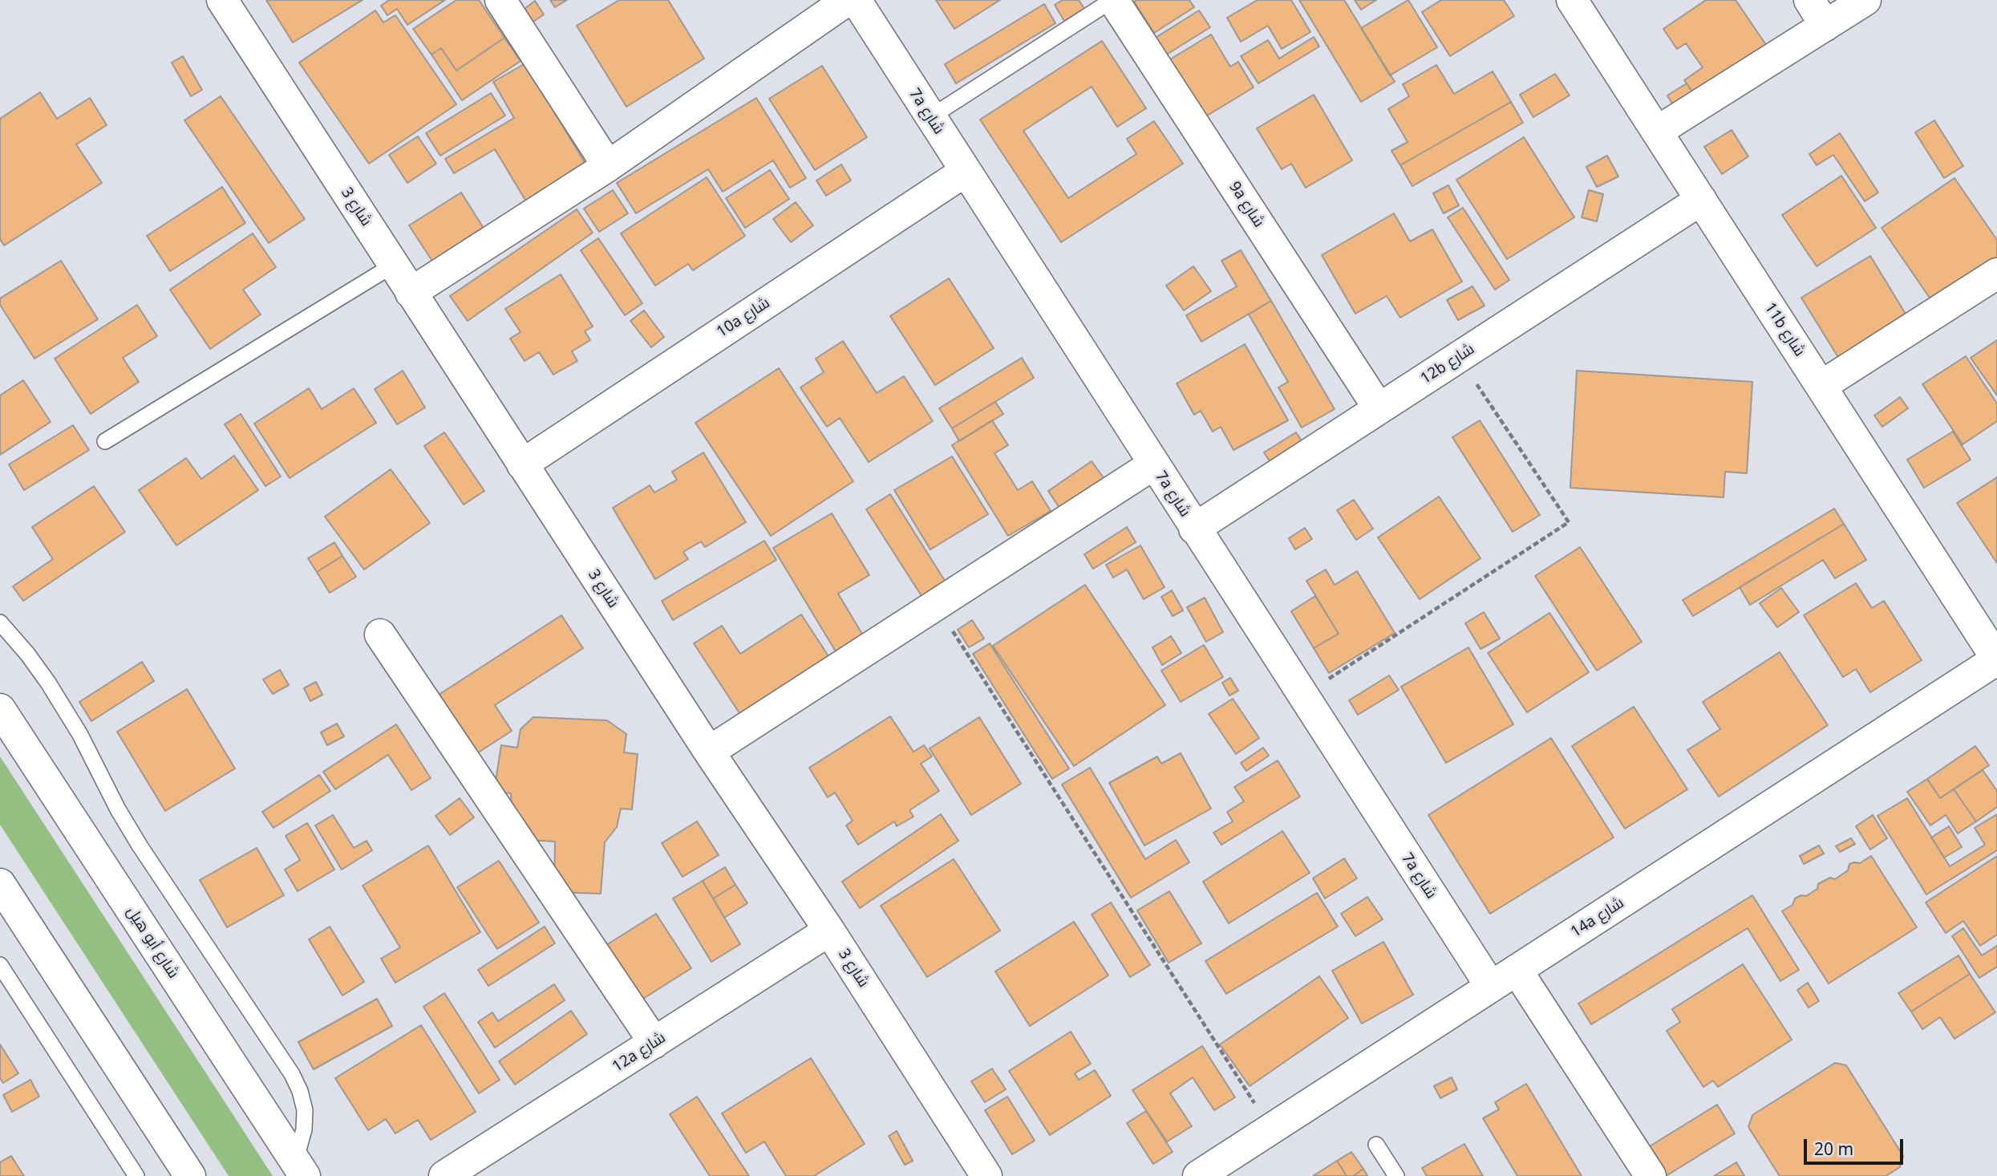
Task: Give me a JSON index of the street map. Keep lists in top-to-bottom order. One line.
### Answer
{"streets":{"street":["7a شارع","9a شارع","شارع 3","10a شارع","11b شارع","12b شارع","14a شارع","شارع أبو هيل","12a شارع"]},"crossings":[["7a شارع","10a شارع"],["7a شارع","12b شارع"],["7a شارع","14a شارع"],["9a شارع","12b شارع"],["شارع 3","10a شارع"],["شارع 3","12a شارع"],["11b شارع","12b شارع"],["11b شارع","14a شارع"]],"scale_bar":"20 m"}
